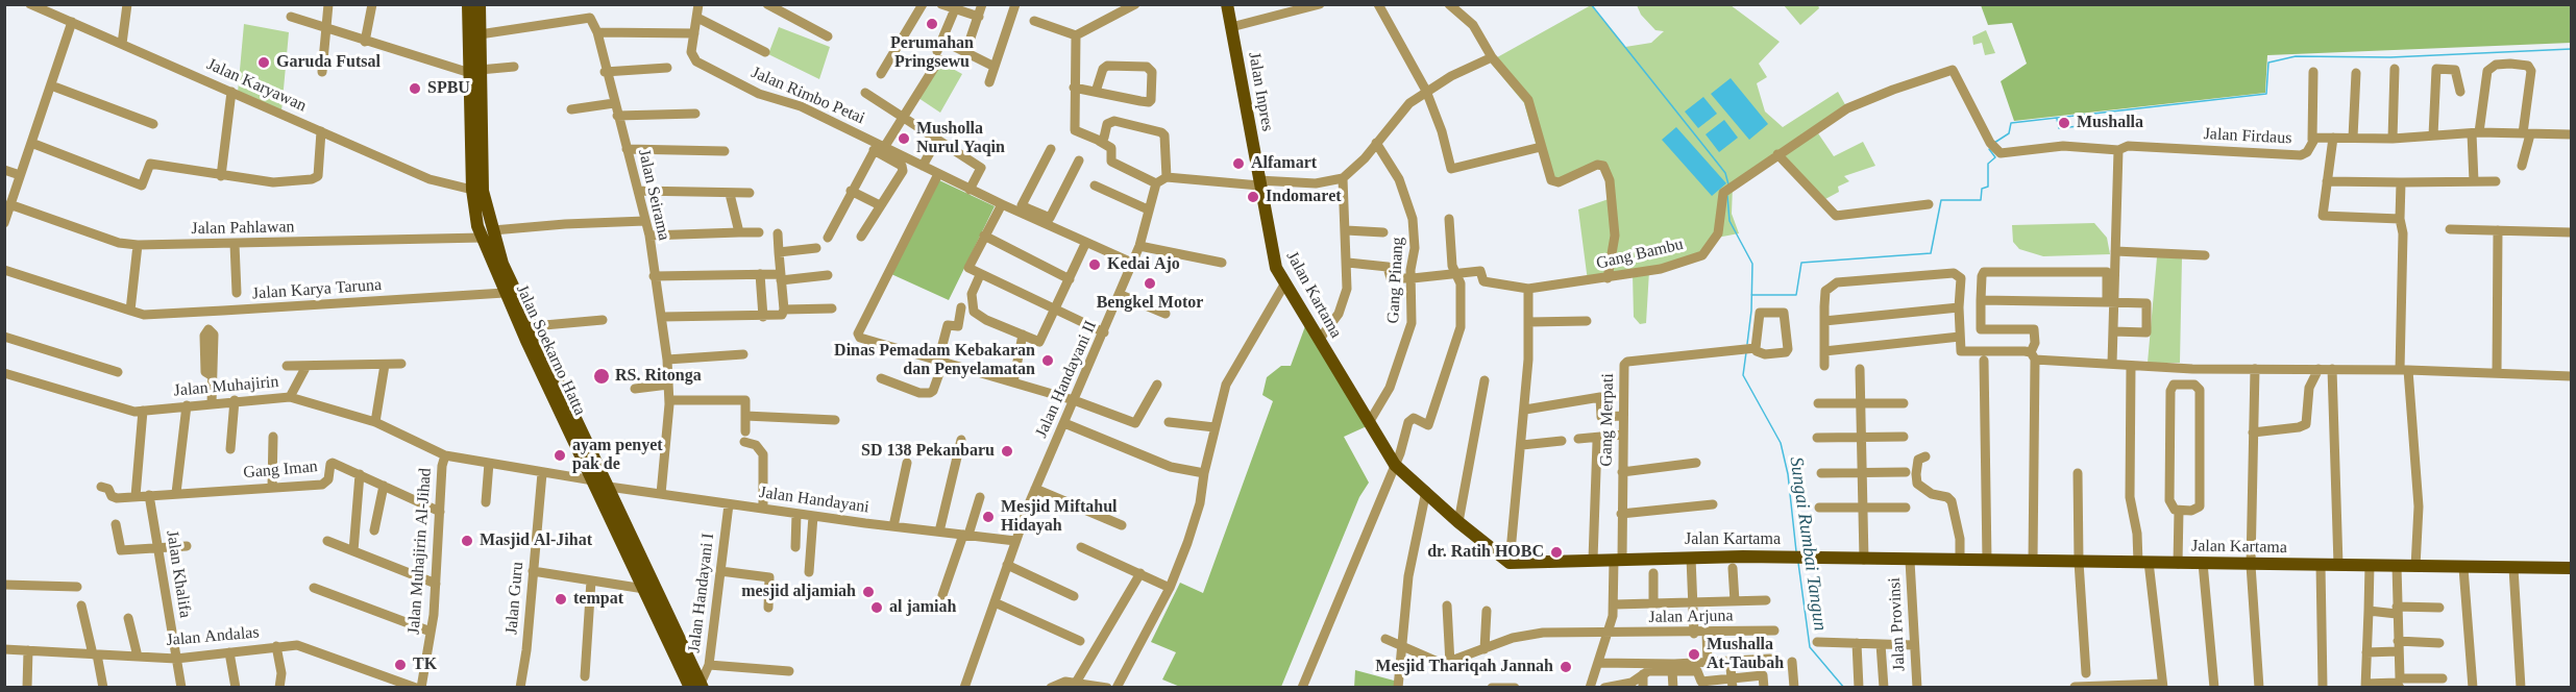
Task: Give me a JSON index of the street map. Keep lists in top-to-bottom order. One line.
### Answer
{"streets":{"main road":["Jalan Inpres","Jalan Kartama","Jalan Soekarno Hatta"],"street":["Jalan Karyawan","Jalan Rimbo Petai","Jalan Firdaus","Jalan Seirama","Jalan Pahlawan","Gang Bambu","Gang Pinang","Jalan Karya Taruna","Jalan Handayani II","Jalan Muhajirin","Gang Merpati","Gang Iman","Jalan Handayani","Jalan Muhajirin Al-Jihad","Jalan Khalifa","Jalan Handayani I","Jalan Guru","Jalan Arjuna","Jalan Provinsi","Jalan Andalas"]},"crossings":[["Jalan Karyawan","Jalan Soekarno Hatta"],["Jalan Inpres","Jalan Kartama"],["Jalan Rimbo Petai","Jalan Handayani II"],["Jalan Firdaus","Gang Bambu"],["Jalan Seirama","Jalan Pahlawan"],["Jalan Seirama","Jalan Handayani"],["Jalan Pahlawan","Jalan Soekarno Hatta"],["Gang Pinang","Jalan Kartama"],["Jalan Karya Taruna","Jalan Soekarno Hatta"],["Jalan Kartama","Gang Merpati"],["Jalan Kartama","Jalan Provinsi"],["Jalan Soekarno Hatta","Jalan Muhajirin"],["Jalan Soekarno Hatta","Jalan Handayani"],["Jalan Soekarno Hatta","Jalan Handayani I"],["Jalan Handayani II","Jalan Handayani"],["Jalan Muhajirin","Jalan Muhajirin Al-Jihad"],["Jalan Muhajirin","Jalan Guru"],["Gang Merpati","Jalan Arjuna"],["Gang Iman","Jalan Muhajirin Al-Jihad"],["Gang Iman","Jalan Khalifa"],["Jalan Handayani","Jalan Handayani I"],["Jalan Khalifa","Jalan Andalas"]],"water":["Sungai Rumbai Tangun"],"places":["Perumahan Pringsewu","Garuda Futsal","SPBU","Mushalla","Musholla Nurul Yaqin","Alfamart","Indomaret","Kedai Ajo","Bengkel Motor","Dinas Pemadam Kebakaran dan Penyelamatan","RS. Ritonga","SD 138 Pekanbaru","ayam penyet pak de","Mesjid Miftahul Hidayah","Masjid Al-Jihat","dr. Ratih HOBC","mesjid aljamiah","tempat","al jamiah","Mushalla At-Taubah","TK","Mesjid Thariqah Jannah"]}
